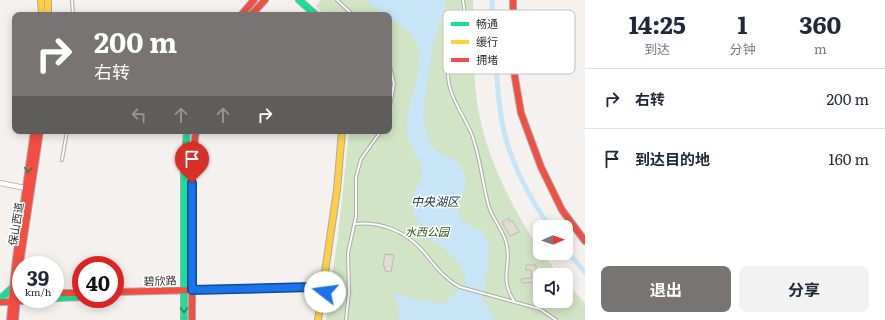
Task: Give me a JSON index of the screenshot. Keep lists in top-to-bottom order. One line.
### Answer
{"streets":{"street":["保山西道","碧欣路"]},"water":["中央湖区"],"parks":["水西公园"],"legend":["畅通","缓行","拥堵"],"north":"right","page":{"eta":["14:25","到达","1","分钟","360","m"],"turn":["200 m","右转"],"list":[{"name":"右转","value":"200 m"},{"name":"到达目的地","value":"160 m"}],"speed":"39 km/h","limit":"40","buttons":["退出","分享"]}}
